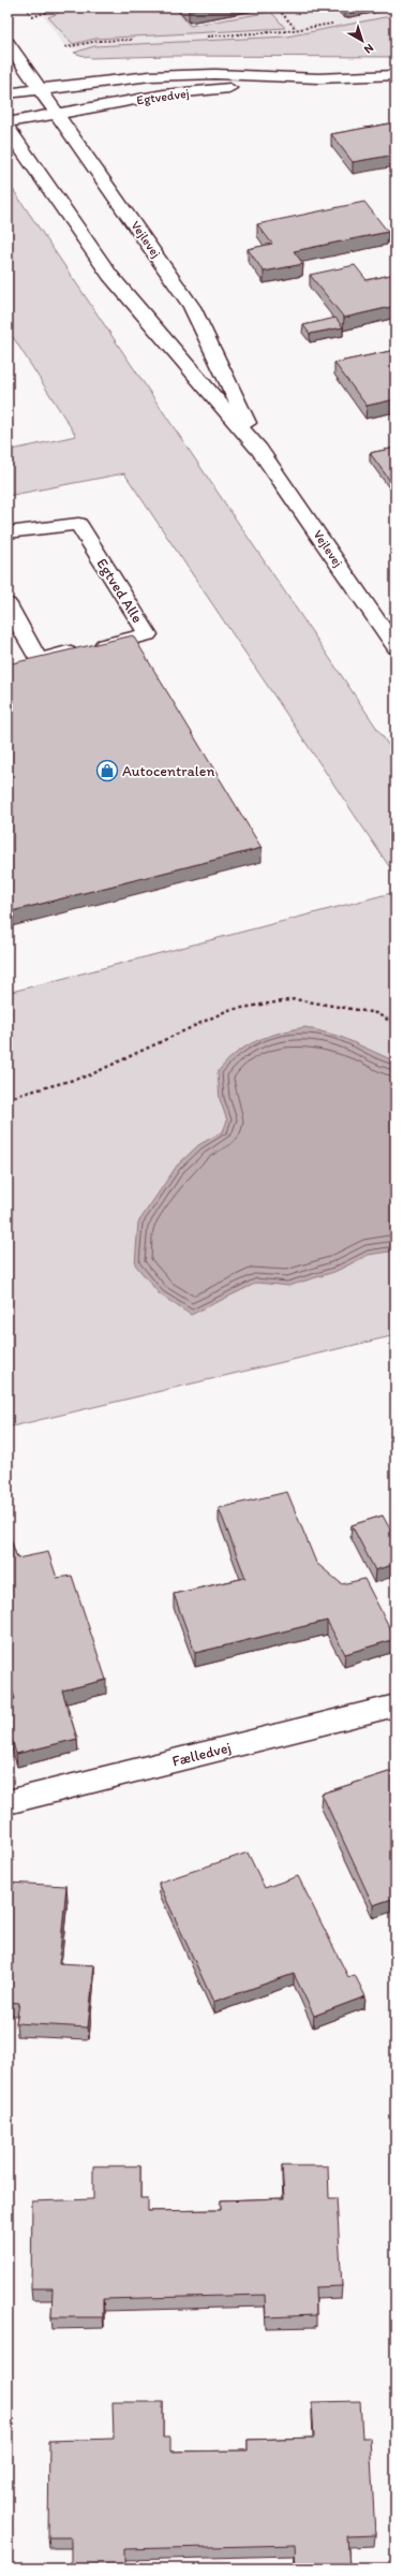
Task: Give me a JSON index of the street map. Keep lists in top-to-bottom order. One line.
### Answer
{"streets":{"street":["Egtvedvej","Vejlevej","Egtved Alle","Fælledvej"]},"crossings":[["Egtvedvej","Vejlevej"]],"places":{"shop":["Autocentralen"]},"north":"bottom right"}
